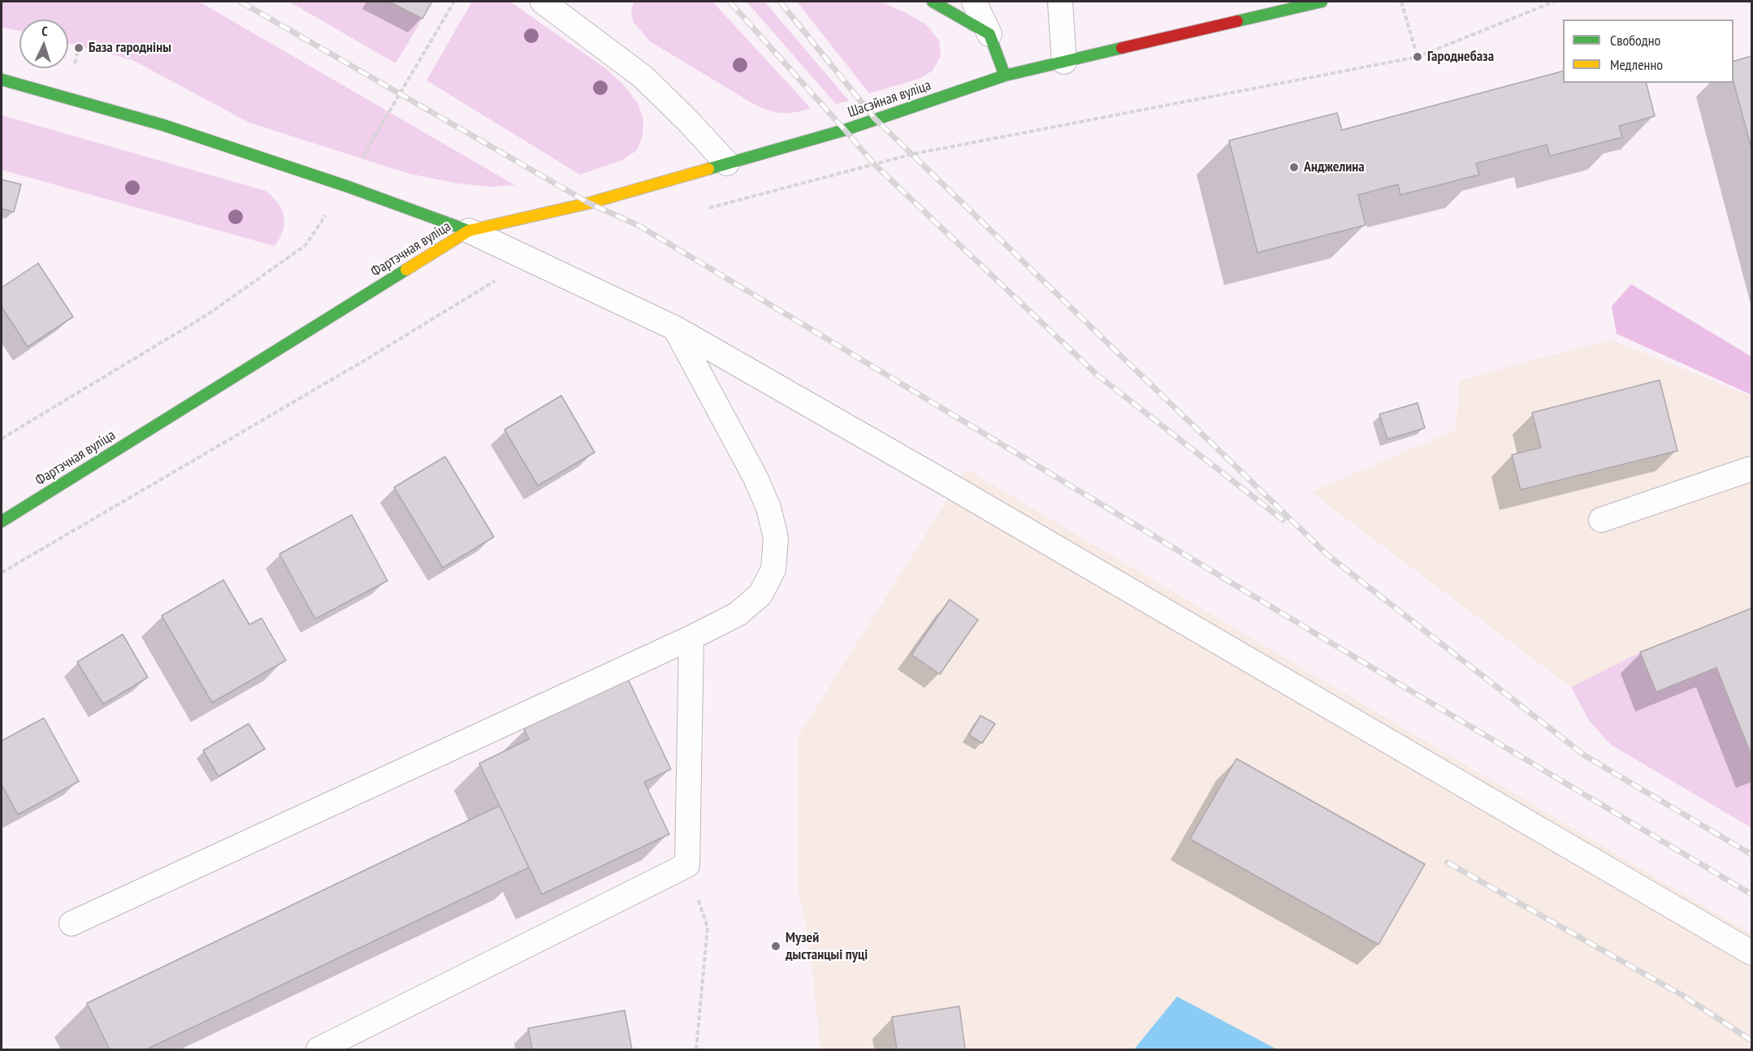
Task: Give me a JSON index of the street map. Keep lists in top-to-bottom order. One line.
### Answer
{"streets":{"main road":["Шасэйная вуліца","Фартэчная вуліца"]},"crossings":[["Шасэйная вуліца","Фартэчная вуліца"]],"places":["База гародніны","Гароднебаза","Анджелина","Музей дыстанцыі пуці"],"legend":["Свободно","Медленно"],"north":"top"}
